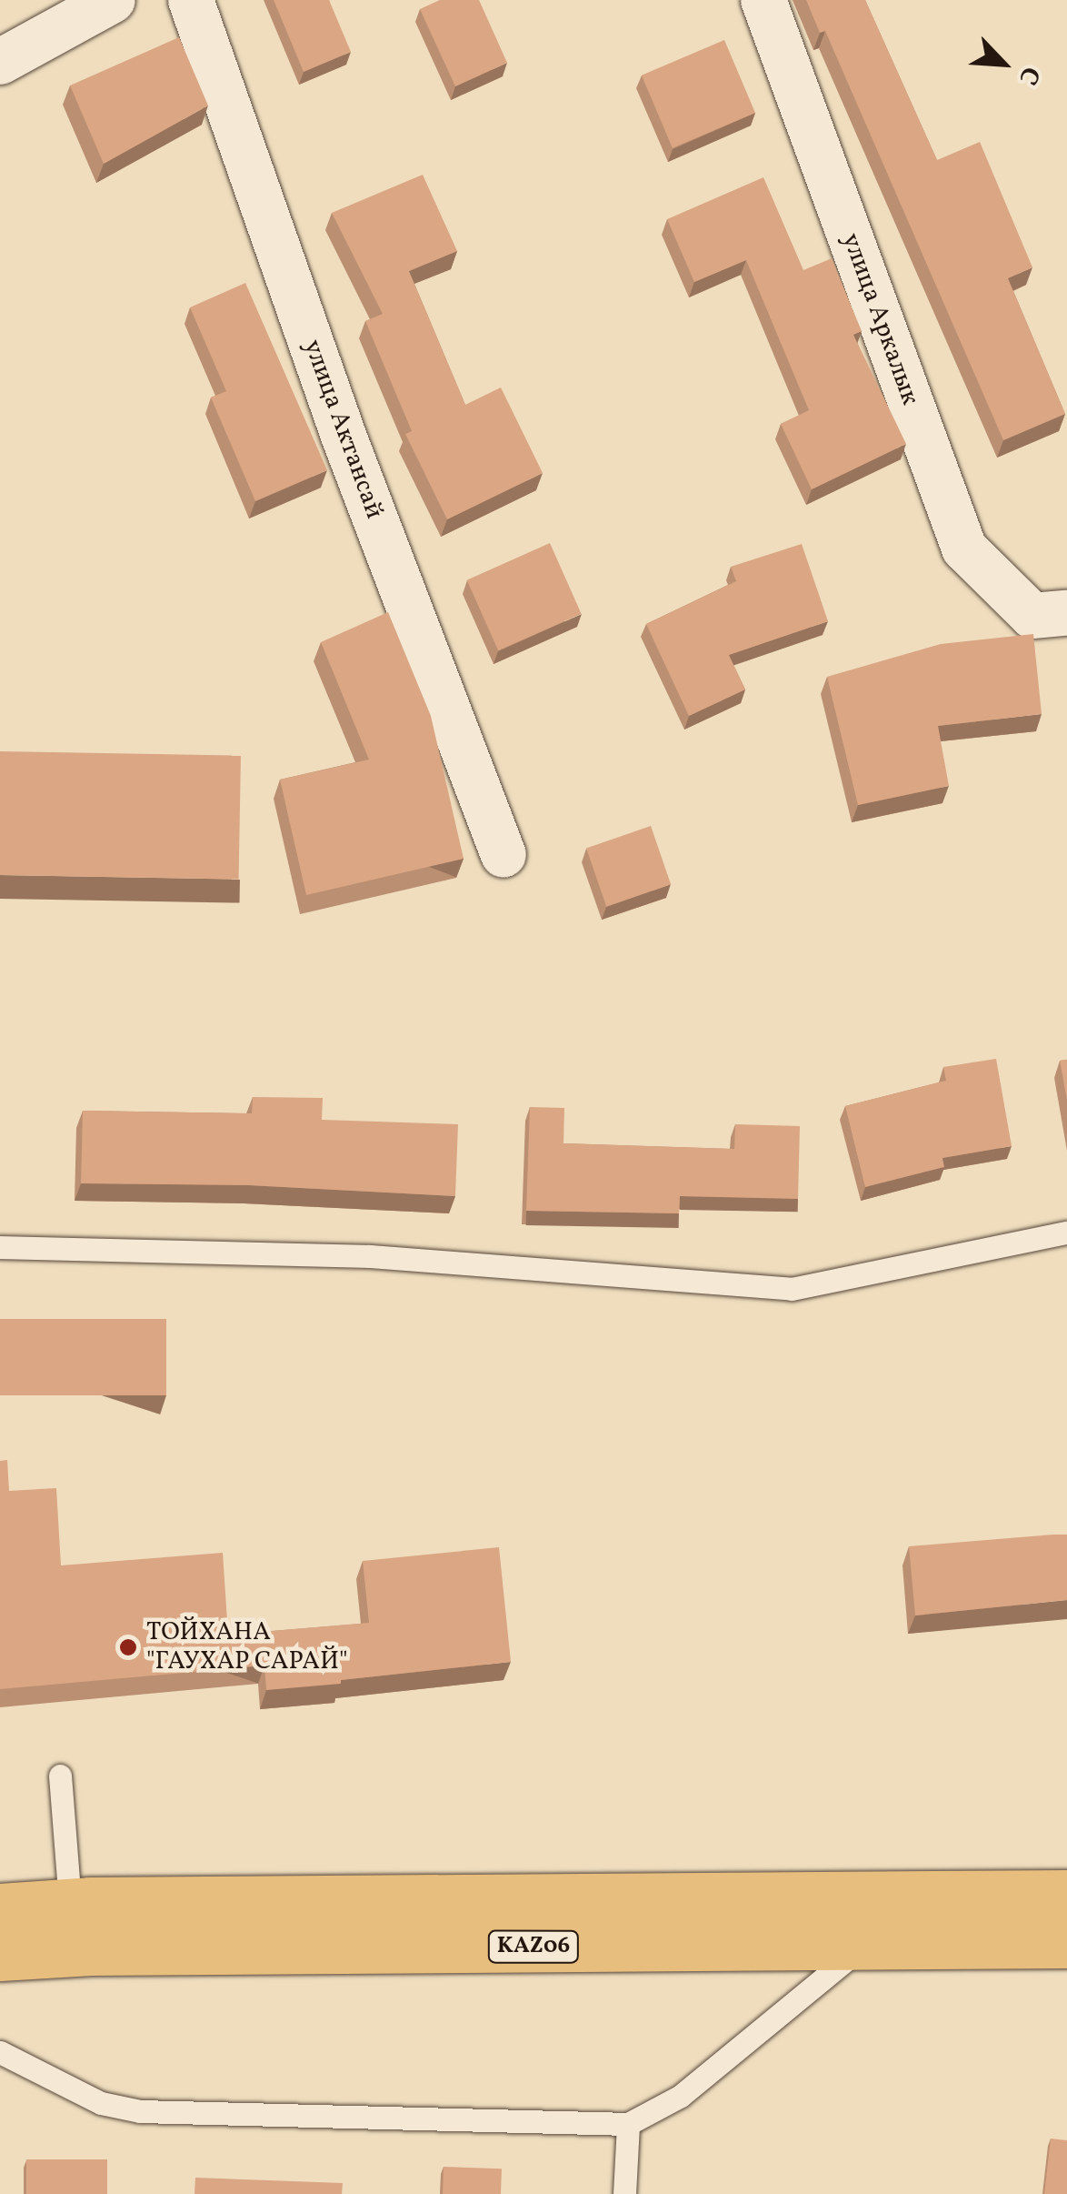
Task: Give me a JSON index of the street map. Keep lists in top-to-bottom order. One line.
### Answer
{"streets":{"highway":["KАZ06"],"street":["улица Аркалык","улица Актансай"]},"places":["ТОЙХАНА \"ГАУХАР САРАЙ\""],"north":"bottom right"}
